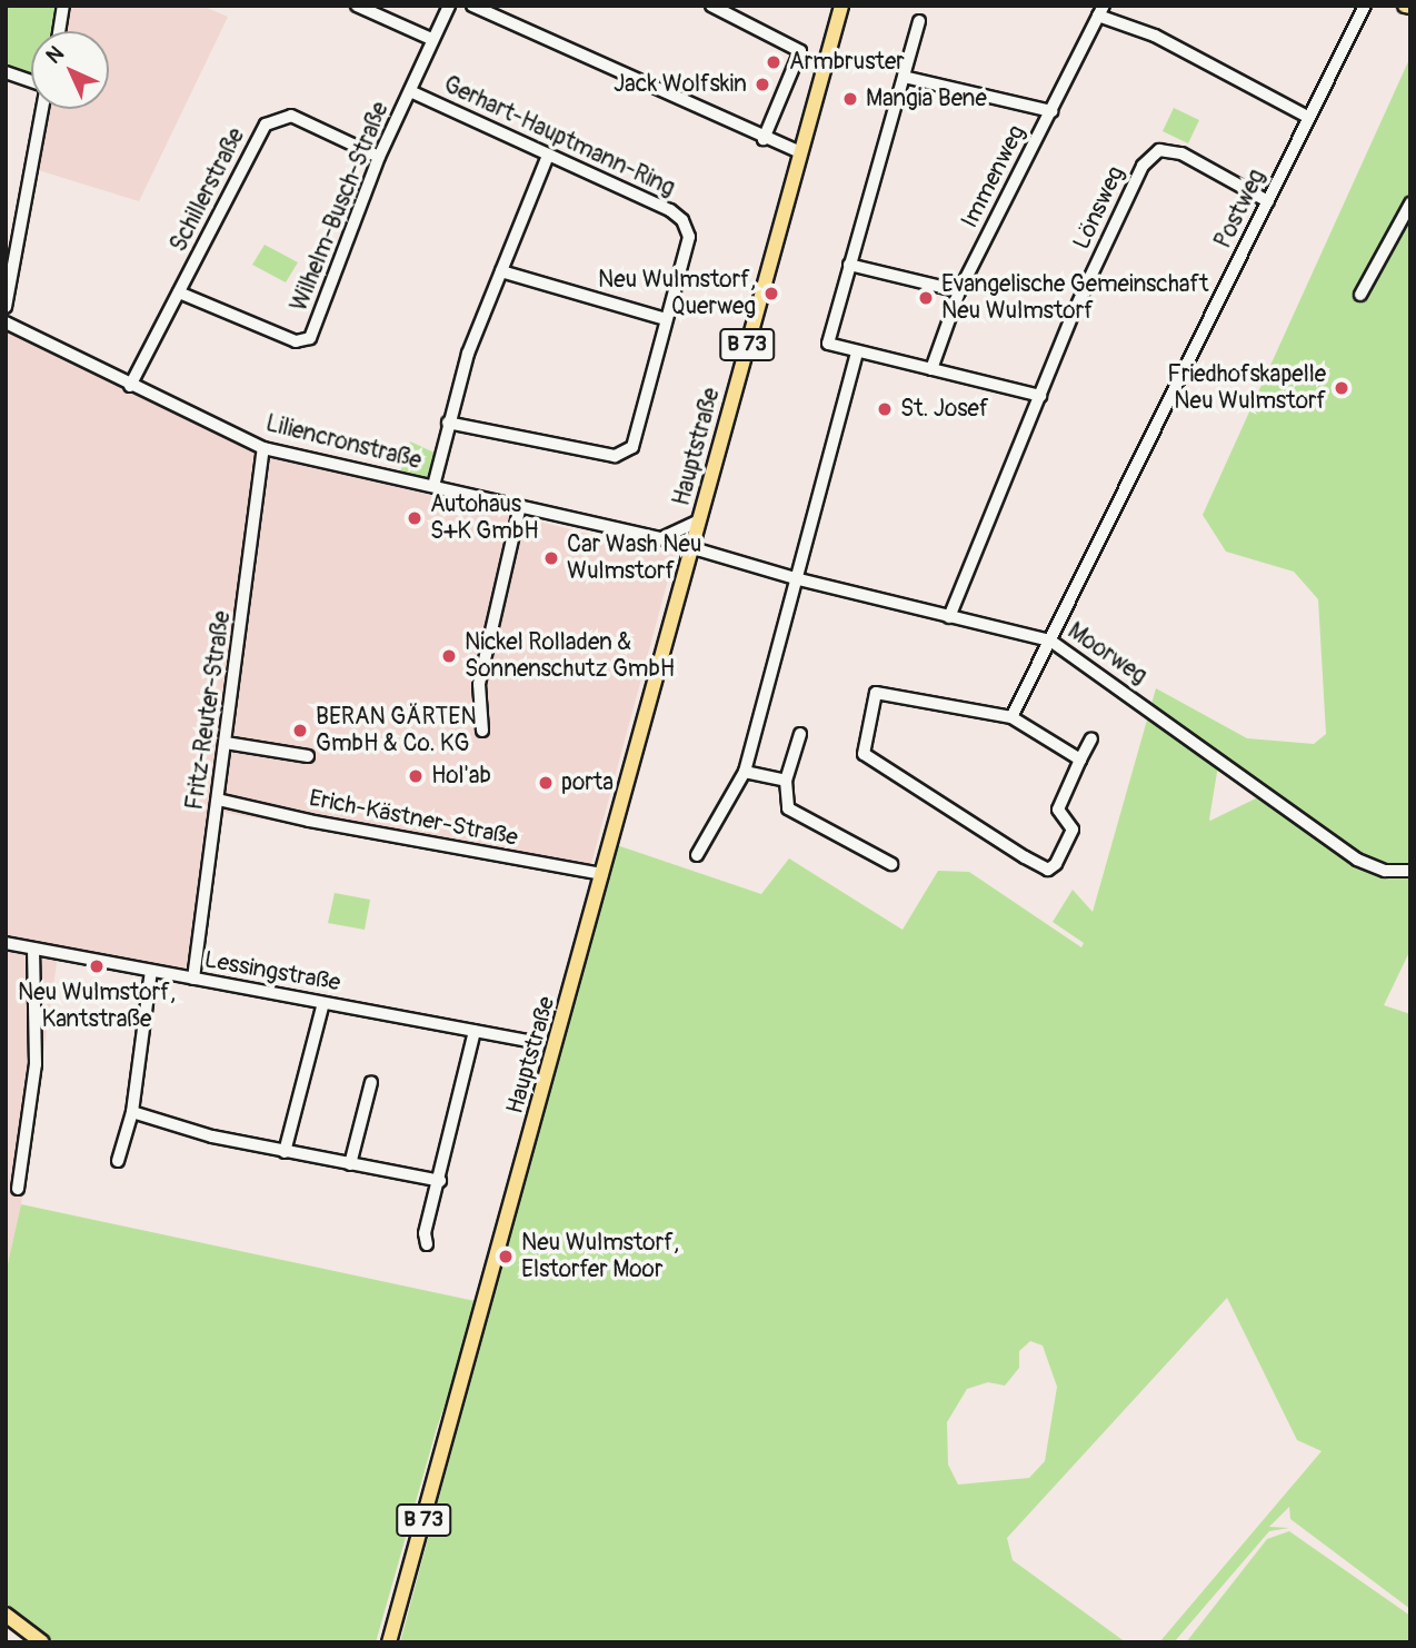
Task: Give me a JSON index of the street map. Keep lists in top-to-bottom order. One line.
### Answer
{"streets":{"main road":["B 73","Hauptstraße"],"street":["Gerhart-Hauptmann-Ring","Immenweg","Schillerstraße","Wilhelm-Busch-Straße","Lönsweg","Postweg","Liliencronstraße","Moorweg","Fritz-Reuter-Straße","Erich-Kästner-Straße","Lessingstraße"]},"crossings":[["Gerhart-Hauptmann-Ring","Wilhelm-Busch-Straße"],["Schillerstraße","Wilhelm-Busch-Straße"],["Schillerstraße","Liliencronstraße"],["Lönsweg","Postweg"],["Lönsweg","Moorweg"],["Postweg","Moorweg"],["Liliencronstraße","Hauptstraße"],["Liliencronstraße","Moorweg"],["Liliencronstraße","Fritz-Reuter-Straße"],["Hauptstraße","Moorweg"],["Hauptstraße","Erich-Kästner-Straße"],["Fritz-Reuter-Straße","Erich-Kästner-Straße"],["Fritz-Reuter-Straße","Lessingstraße"]],"places":["Armbruster","Jack Wolfskin","Mangia Bene","Neu Wulmstorf, Querweg","Evangelische Gemeinschaft Neu Wulmstorf","Friedhofskapelle Neu Wulmstorf","St. Josef","Autohaus S+K GmbH","Car Wash Neu Wulmstorf","Nickel Rolladen & Sonnenschutz GmbH","BERAN GÄRTEN GmbH & Co. KG","Hol'ab","porta","Neu Wulmstorf, Kantstraße","Neu Wulmstorf, Elstorfer Moor"],"north":"top left"}
